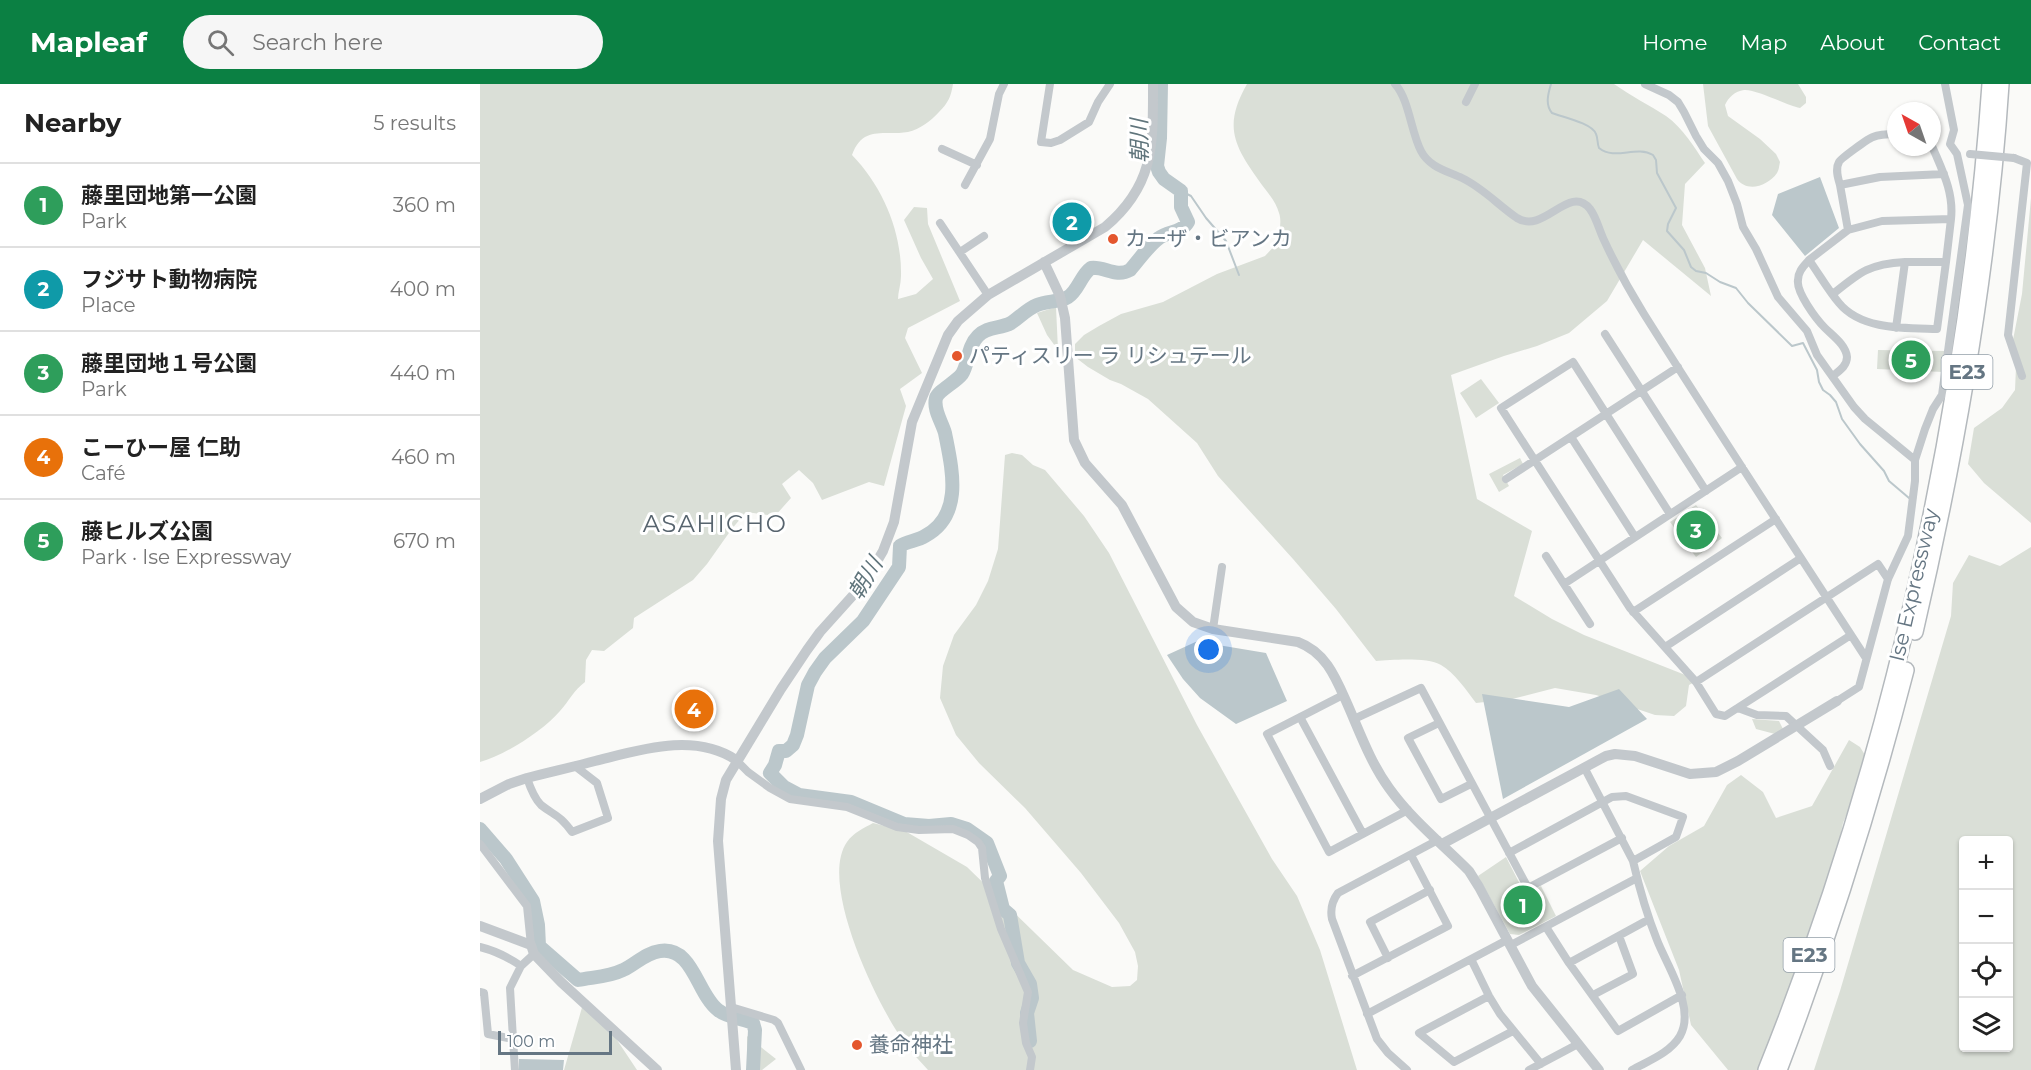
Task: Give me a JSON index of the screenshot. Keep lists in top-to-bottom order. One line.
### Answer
{"streets":{"highway":["E23","Ise Expressway"]},"districts":["ASAHICHO"],"water":["朝川"],"places":["カーザ・ビアンカ","パティスリー ラ リシュテール","養命神社"],"scale_bar":"100 m","north":"top left","page":{"header":"Mapleaf","search":"Search here","nav":["Home","Map","About","Contact"],"heading":["Nearby","5 results"],"list":[{"mark":"1","name":"藤里団地第一公園","note":"Park","value":"360 m"},{"mark":"2","name":"フジサト動物病院","note":"Place","value":"400 m"},{"mark":"3","name":"藤里団地１号公園","note":"Park","value":"440 m"},{"mark":"4","name":"こーひー屋 仁助","note":"Café","value":"460 m"},{"mark":"5","name":"藤ヒルズ公園","note":"Park · Ise Expressway","value":"670 m"}],"pins":["2","5","3","4","1"],"map_buttons":["+","−"],"scale":"100 m"}}
